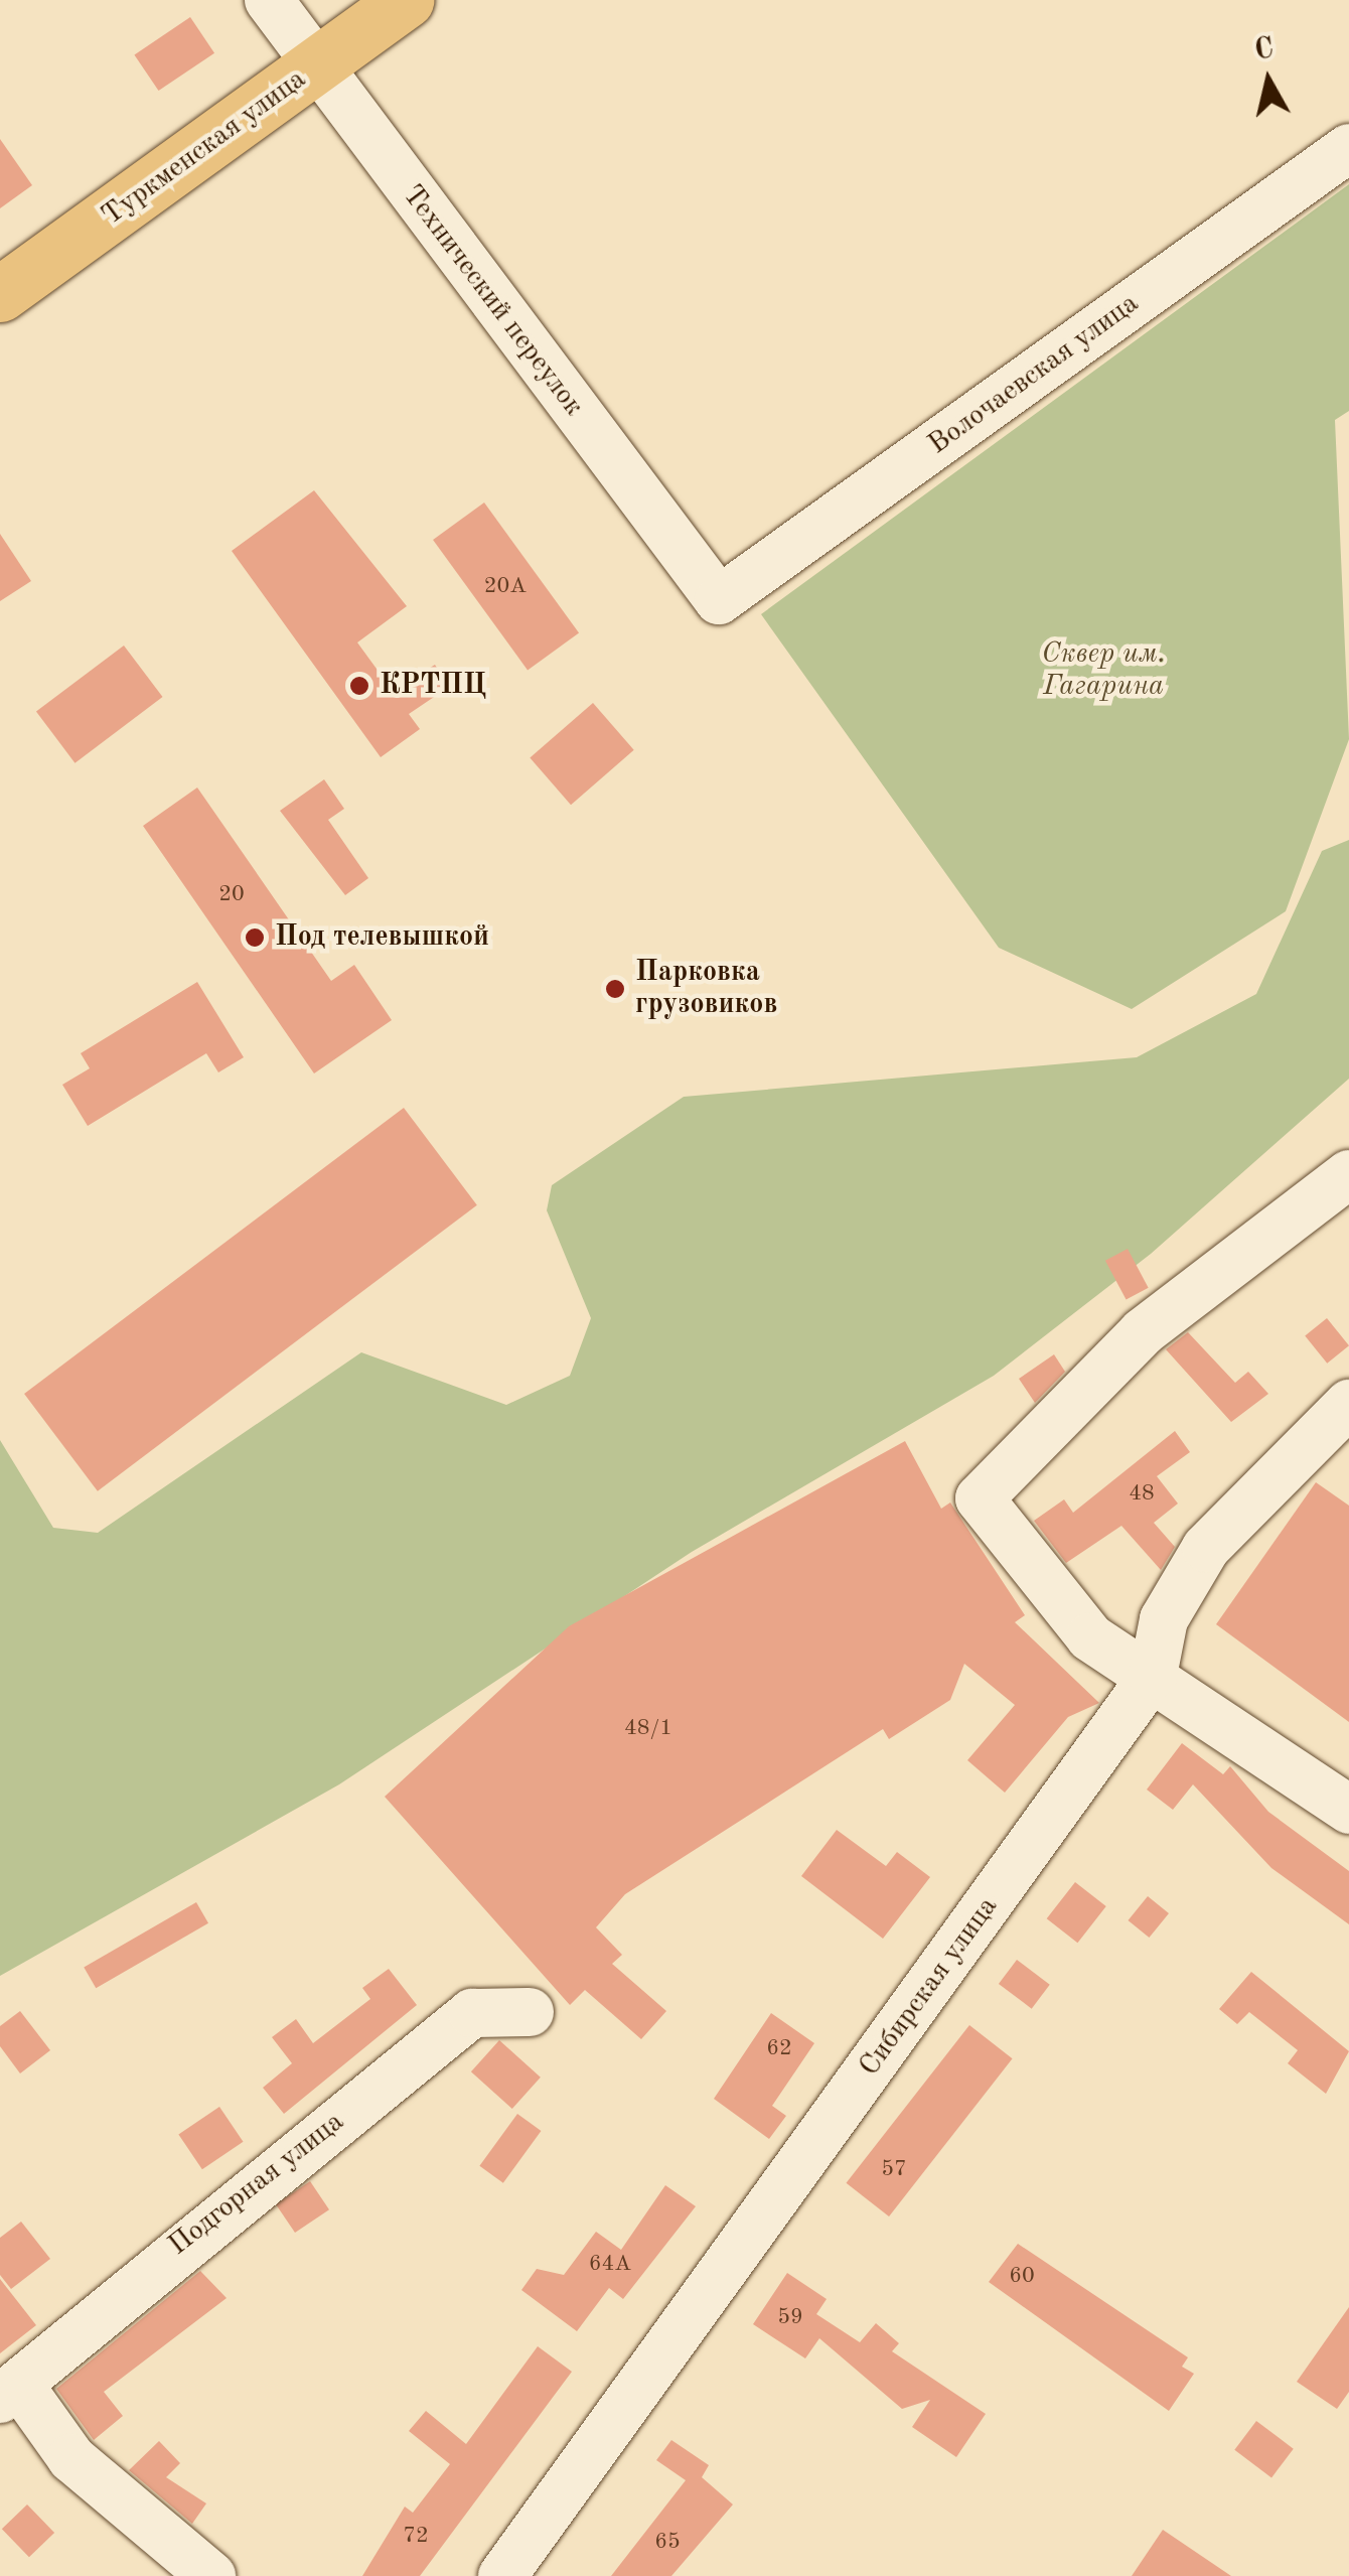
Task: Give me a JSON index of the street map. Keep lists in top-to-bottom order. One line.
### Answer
{"streets":{"main road":["Туркменская улица"],"street":["Технический переулок","Волочаевская улица","Сибирская улица","Подгорная улица"]},"crossings":[["Туркменская улица","Технический переулок"],["Технический переулок","Волочаевская улица"]],"parks":["Сквер им. Гагарина"],"places":["КРТПЦ","Под телевышкой","Парковка грузовиков"],"house_numbers":["20А","20","48","48/1","62","57","64А","60","59","72","65"],"north":"top"}
